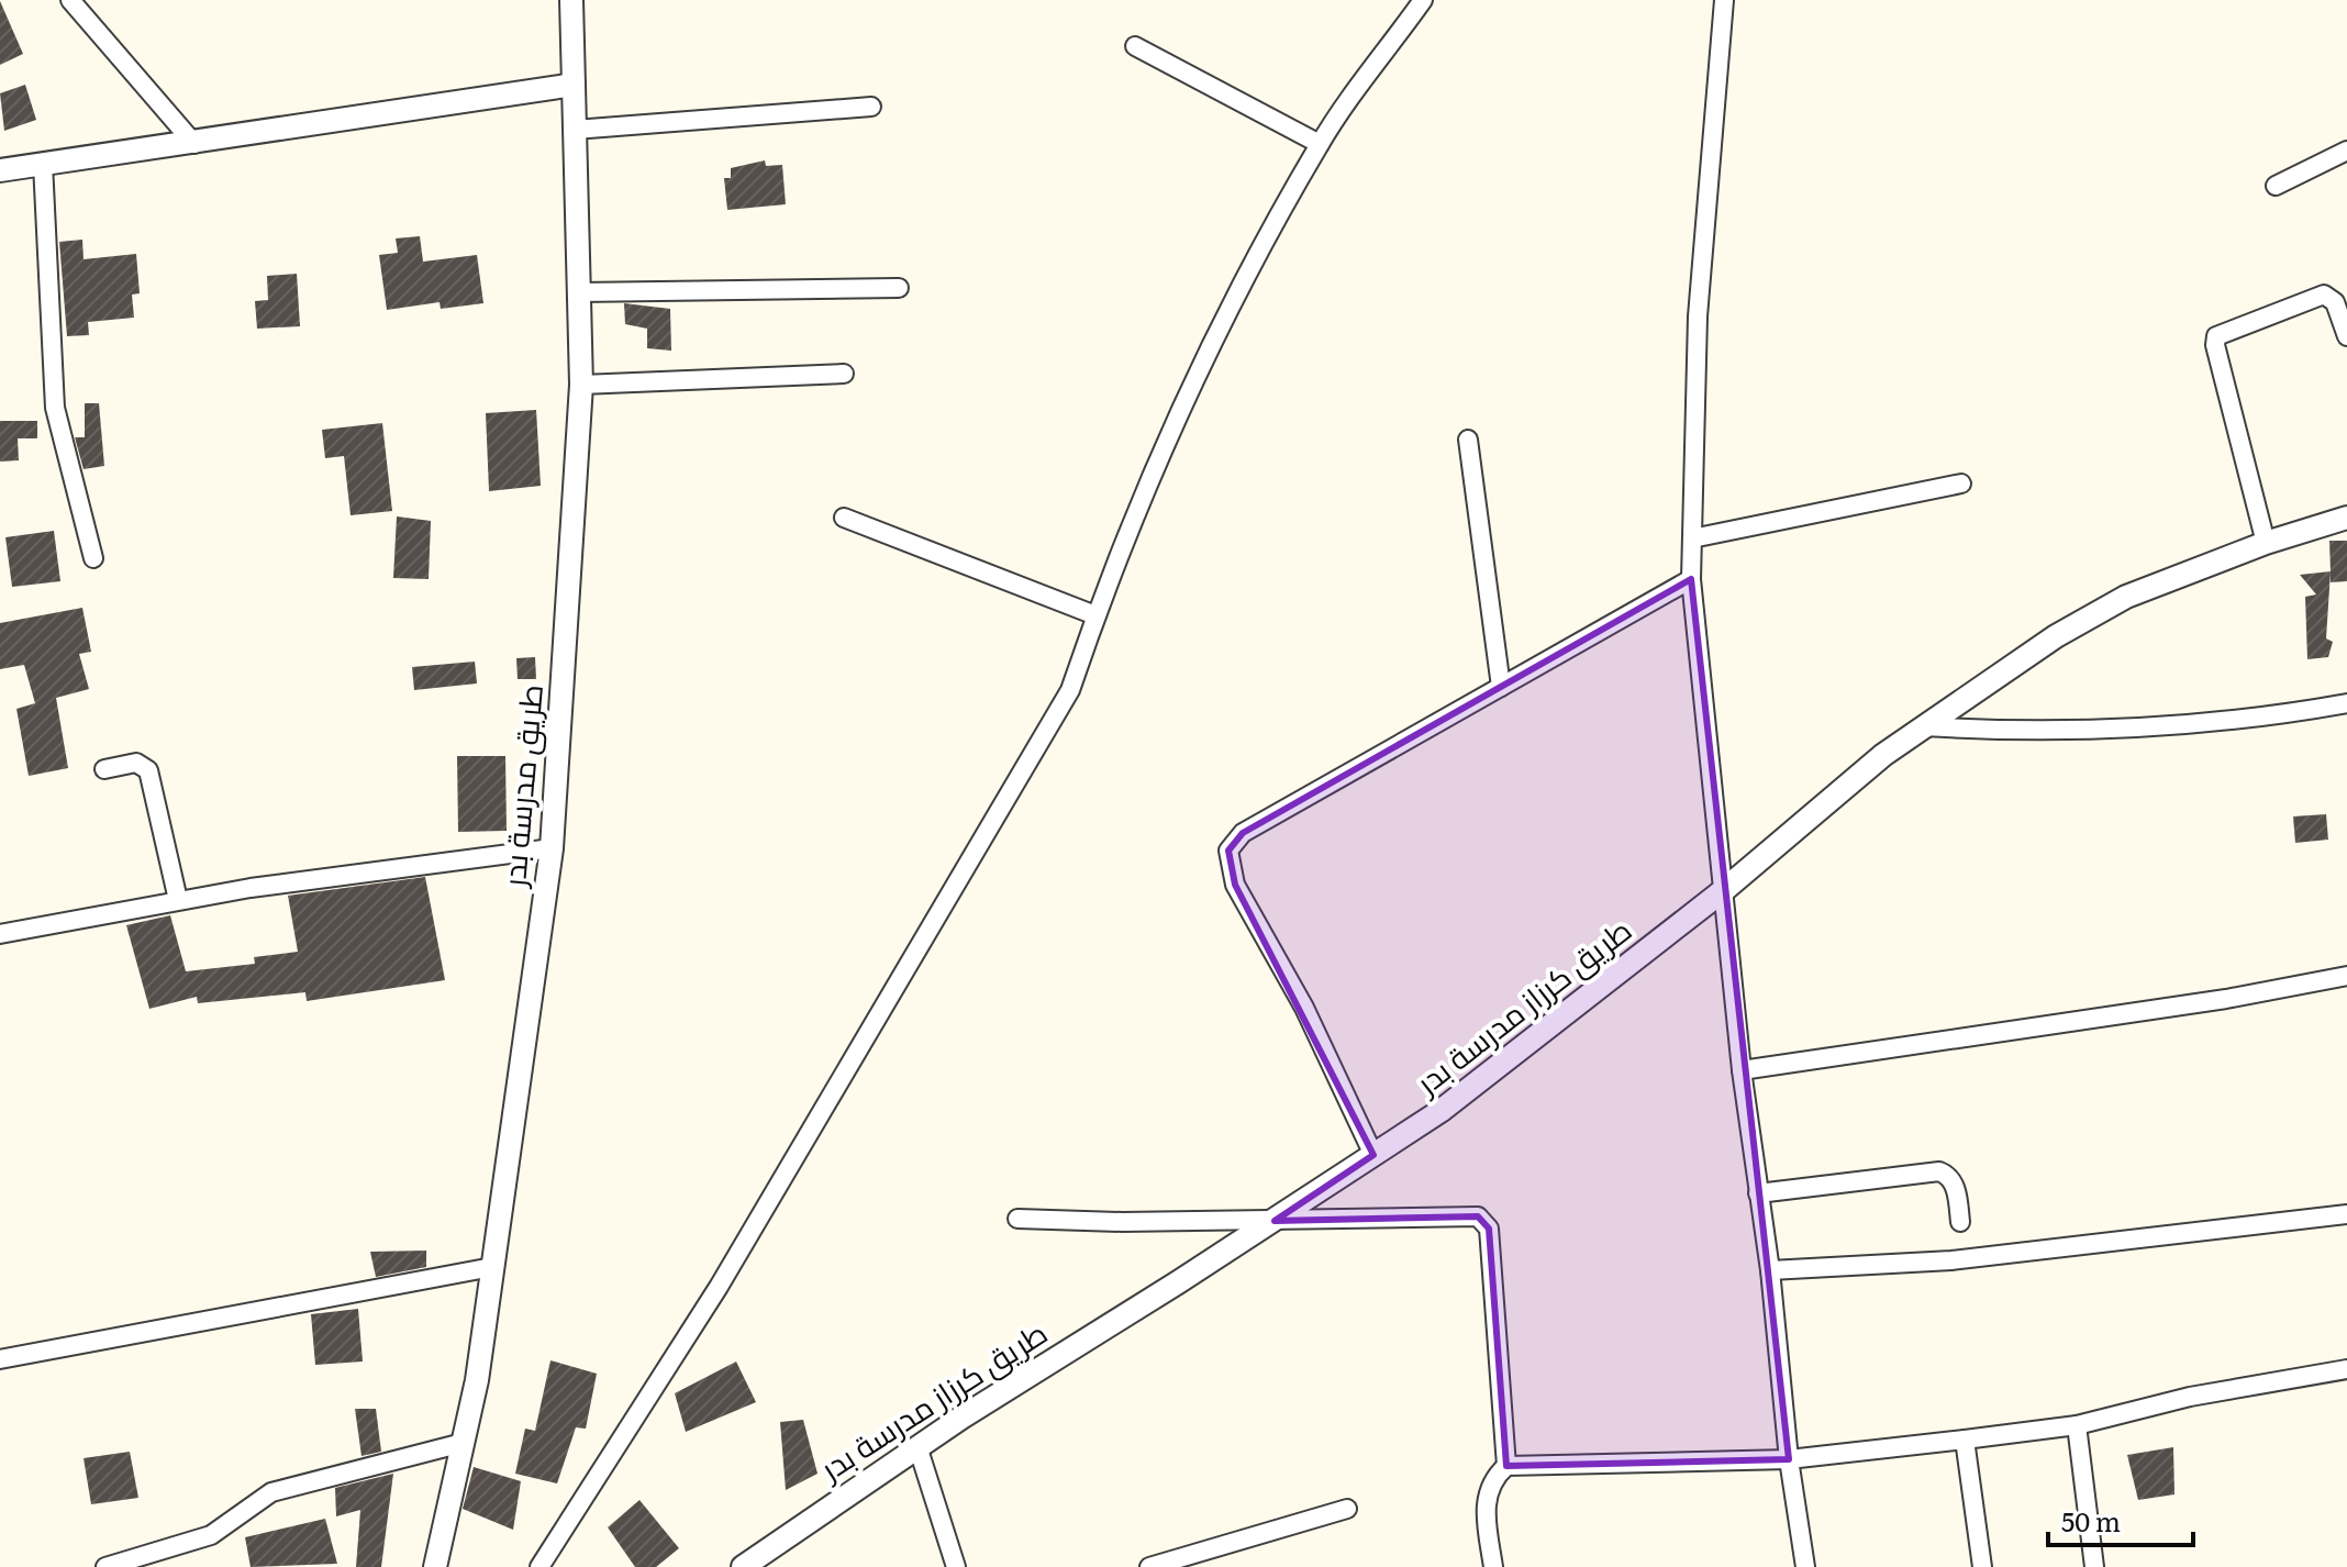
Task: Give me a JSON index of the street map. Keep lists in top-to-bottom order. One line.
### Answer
{"streets":{"street":["طريق مدرسة بدر","طريق كرزاز مدرسة بدر"]},"scale_bar":"50 m"}
